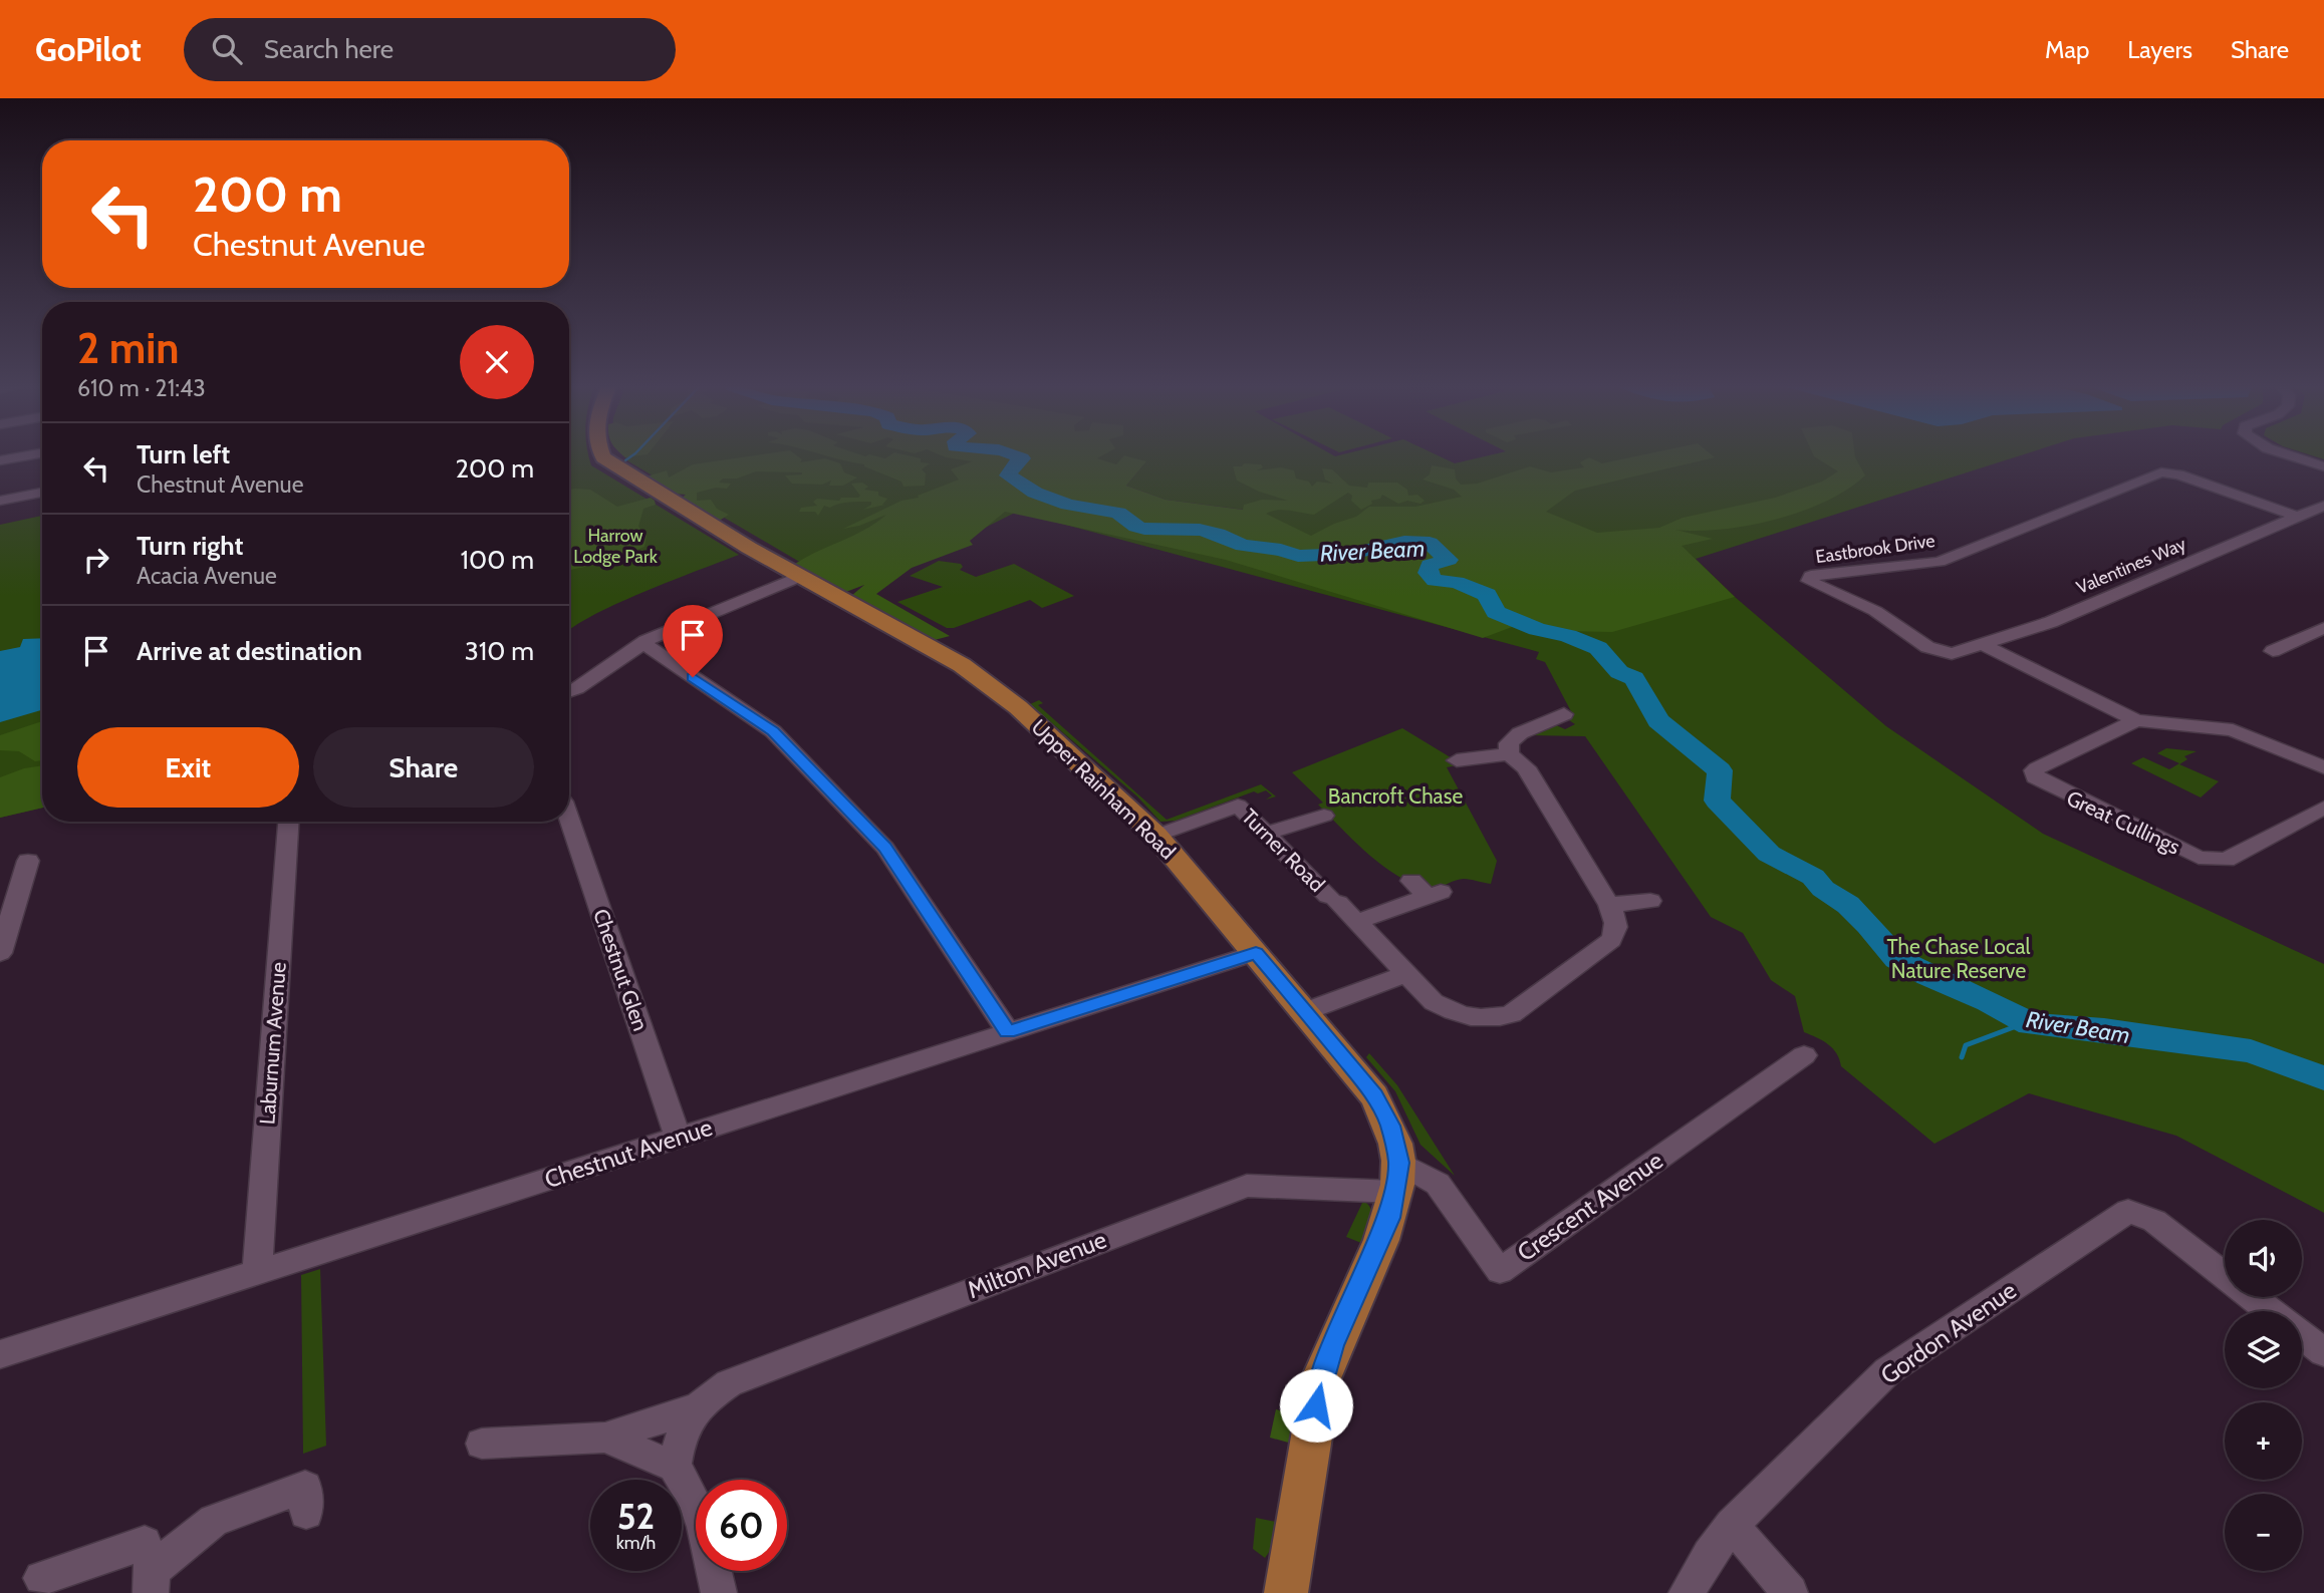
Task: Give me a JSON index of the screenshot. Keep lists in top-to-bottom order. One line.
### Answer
{"streets":{"main road":["Upper Rainham Road"],"street":["Eastbrook Drive","Valentines Way","Great Cullings","Turner Road","Chestnut Glen","Laburnum Avenue","Chestnut Avenue","Crescent Avenue","Milton Avenue","Gordon Avenue"]},"crossings":[["Eastbrook Drive","Valentines Way"],["Upper Rainham Road","Turner Road"],["Upper Rainham Road","Chestnut Avenue"],["Upper Rainham Road","Crescent Avenue"],["Upper Rainham Road","Milton Avenue"],["Chestnut Glen","Chestnut Avenue"],["Laburnum Avenue","Chestnut Avenue"],["Crescent Avenue","Milton Avenue"]],"water":["River Beam"],"parks":["Harrow Lodge Park","Bancroft Chase","The Chase Local Nature Reserve"],"page":{"header":"GoPilot","search":"Search here","nav":["Map","Layers","Share"],"turn":["200 m","Chestnut Avenue"],"heading":["2 min","610 m · 21:43"],"list":[{"name":"Turn left","note":"Chestnut Avenue","value":"200 m"},{"name":"Turn right","note":"Acacia Avenue","value":"100 m"},{"name":"Arrive at destination","value":"310 m"}],"buttons":["Exit","Share"],"map_buttons":["+","−"],"speed":"52 km/h","limit":"60"}}
